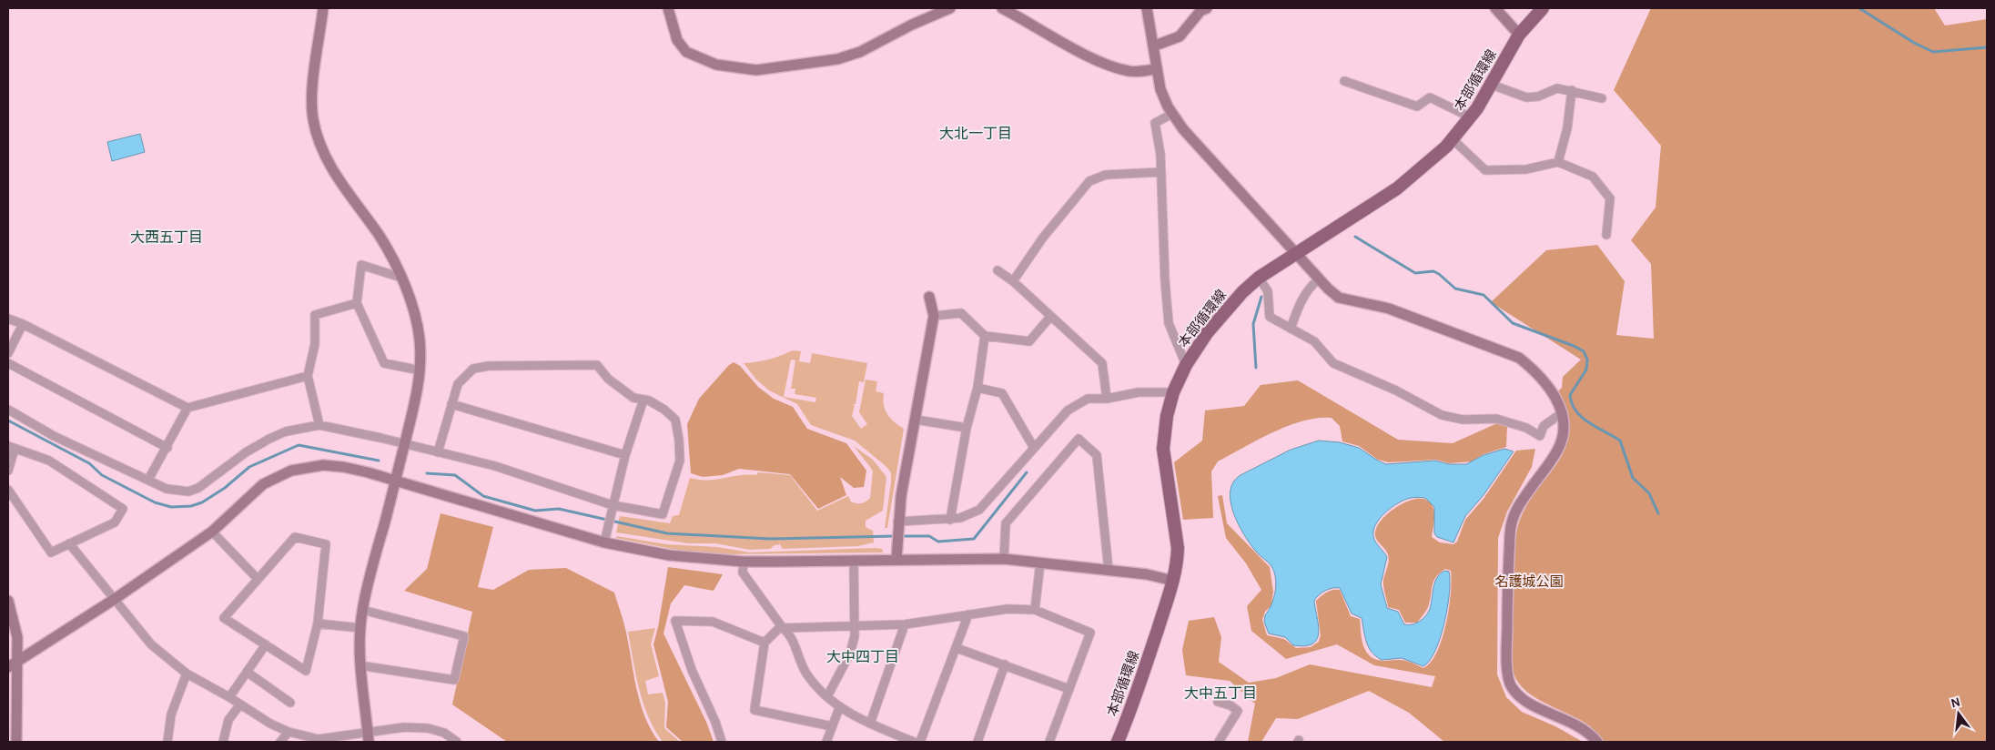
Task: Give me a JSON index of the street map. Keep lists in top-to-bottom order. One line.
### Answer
{"streets":{"main road":["本部循環線"]},"districts":["大北一丁目","大西五丁目","大中四丁目","大中五丁目"],"parks":["名護城公園"],"north":"top"}
